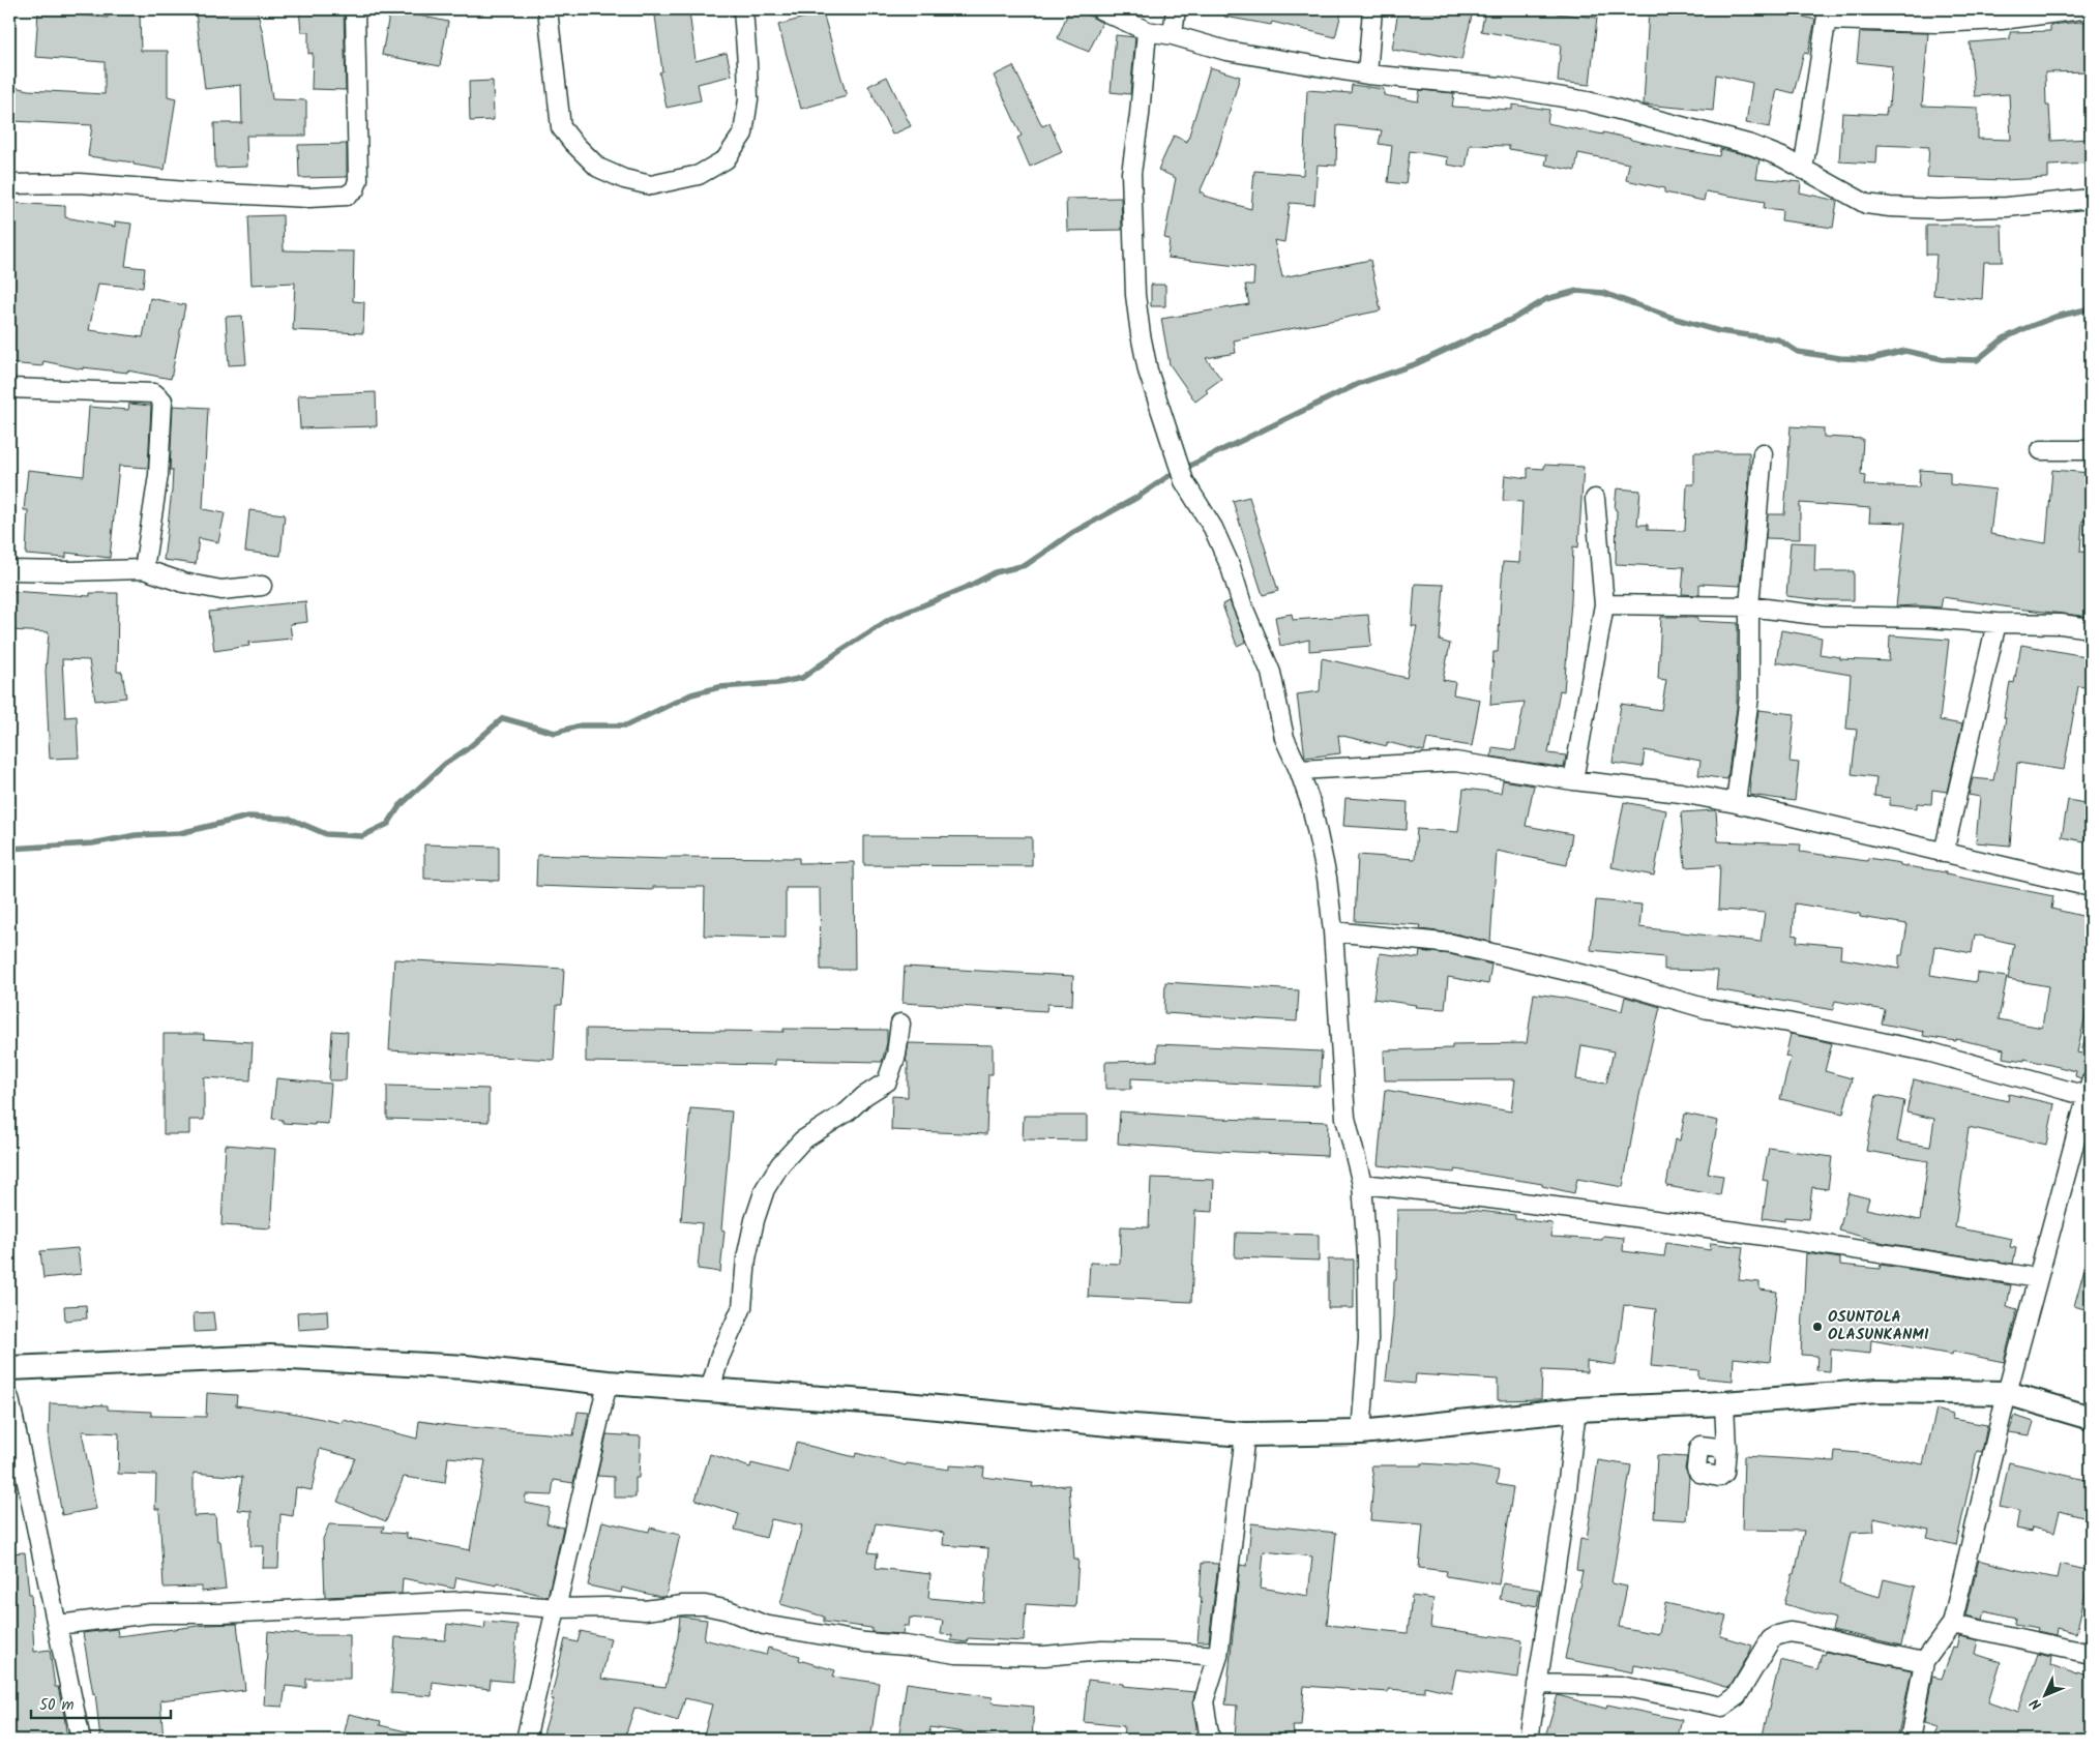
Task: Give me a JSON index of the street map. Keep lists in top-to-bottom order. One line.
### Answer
{"places":["OSUNTOLA OLASUNKANMI"],"scale_bar":"50 m","north":"bottom left"}
